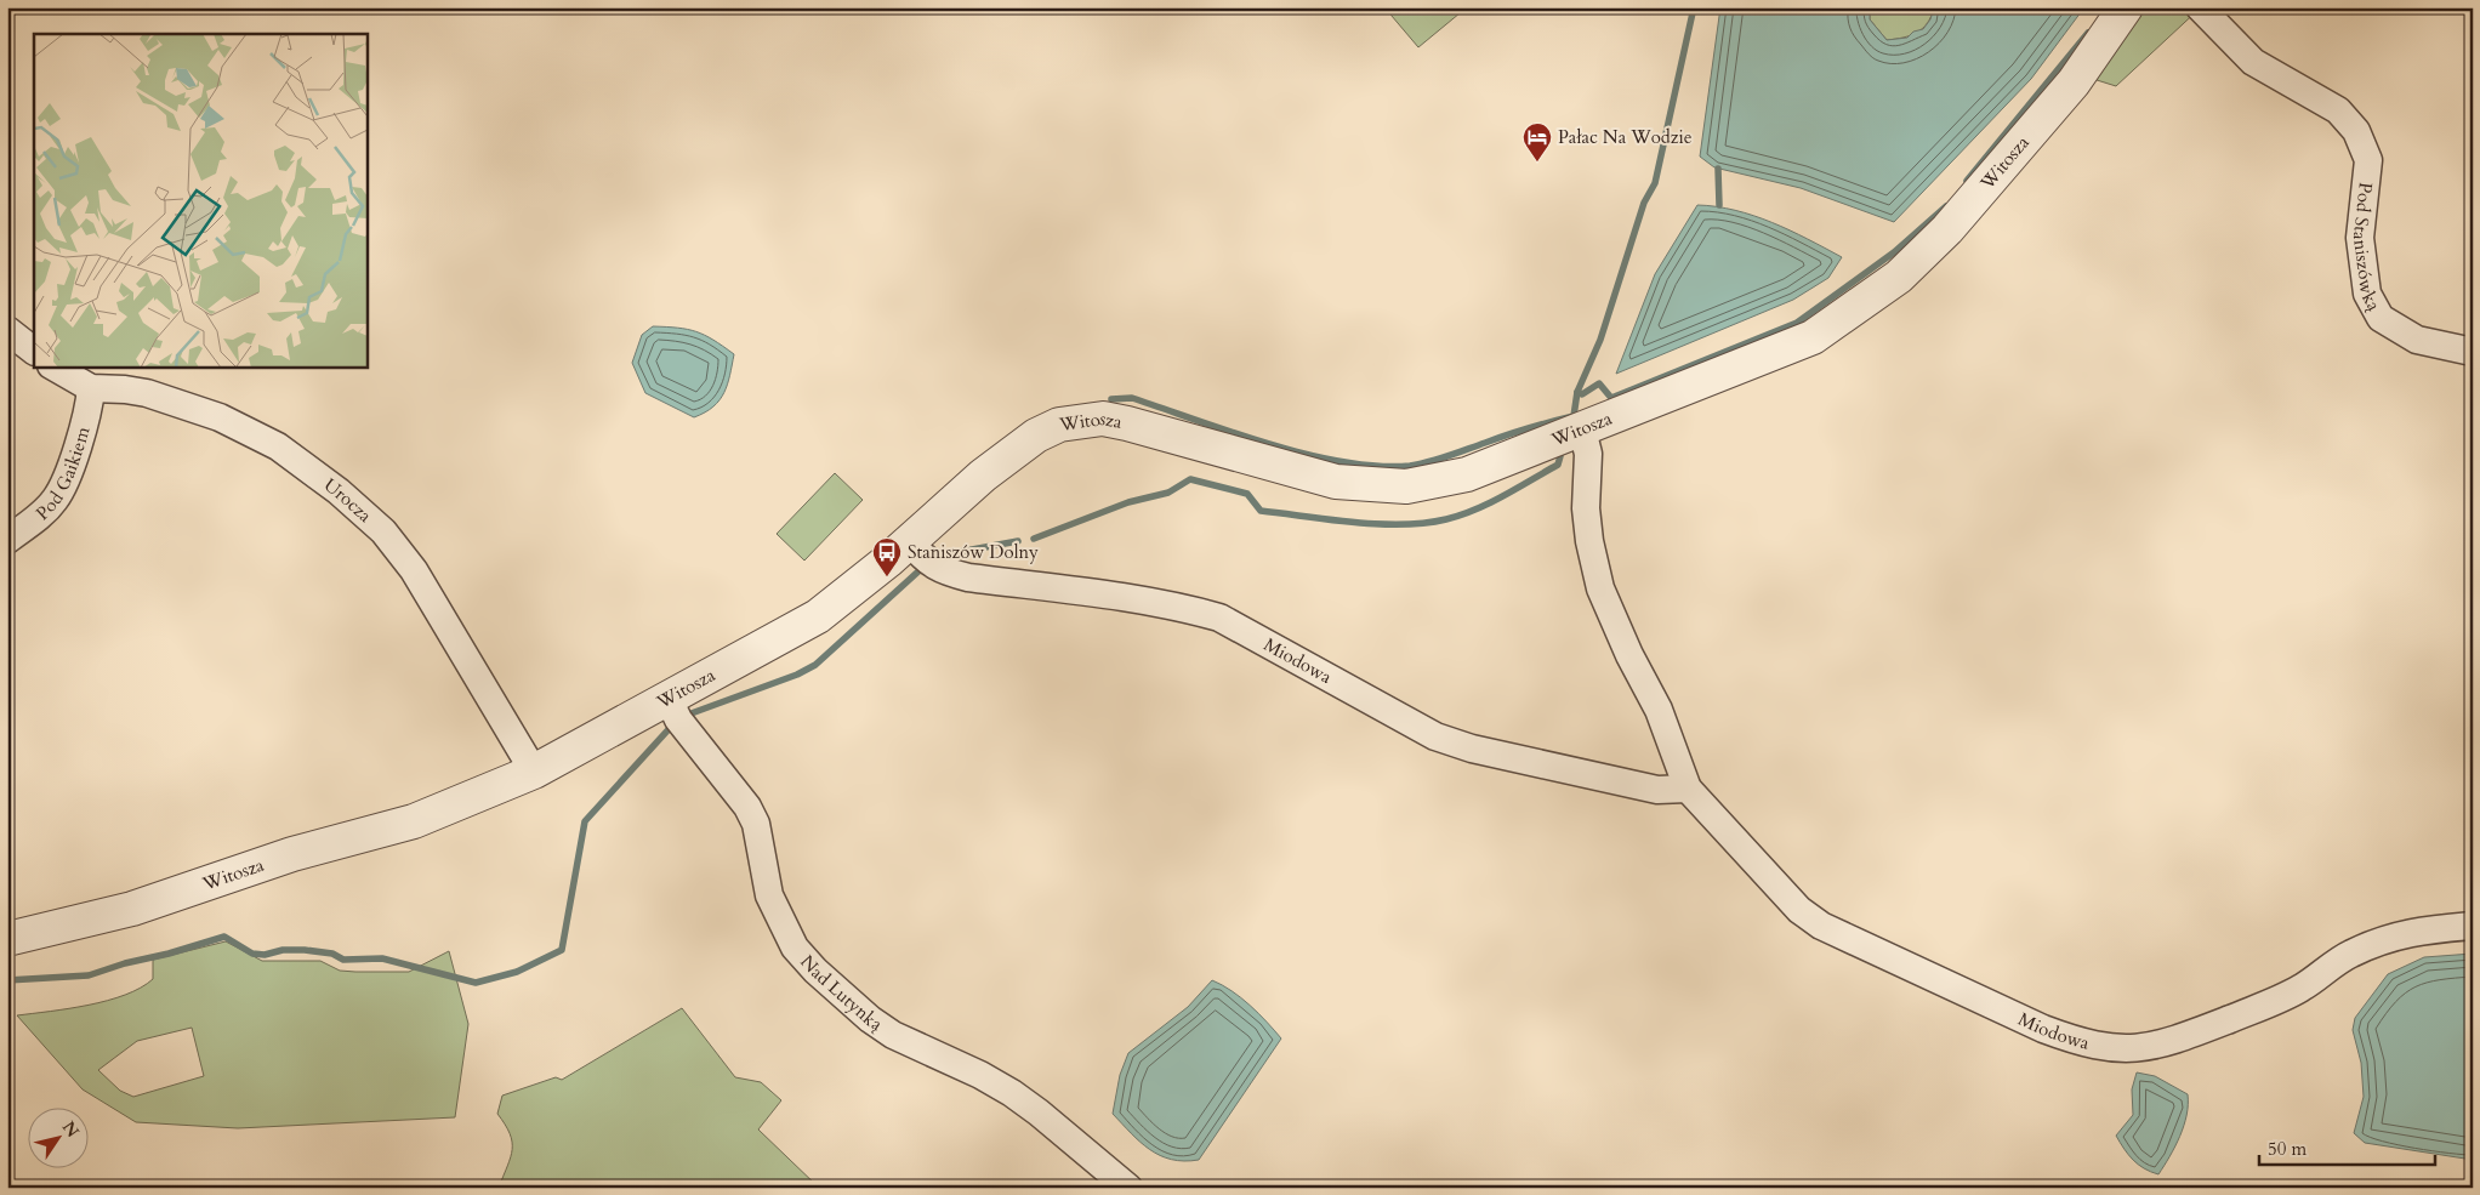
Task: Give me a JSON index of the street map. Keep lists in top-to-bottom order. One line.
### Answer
{"streets":{"street":["Witosza","Pod Staniszówką","Pod Gaikiem","Urocza","Miodowa","Nad Lutynką"]},"crossings":[["Witosza","Urocza"],["Witosza","Miodowa"],["Witosza","Nad Lutynką"],["Pod Gaikiem","Urocza"]],"places":{"hotel":["Pałac Na Wodzie"],"bus stop":["Staniszów Dolny"]},"scale_bar":"50 m","north":"top right"}
